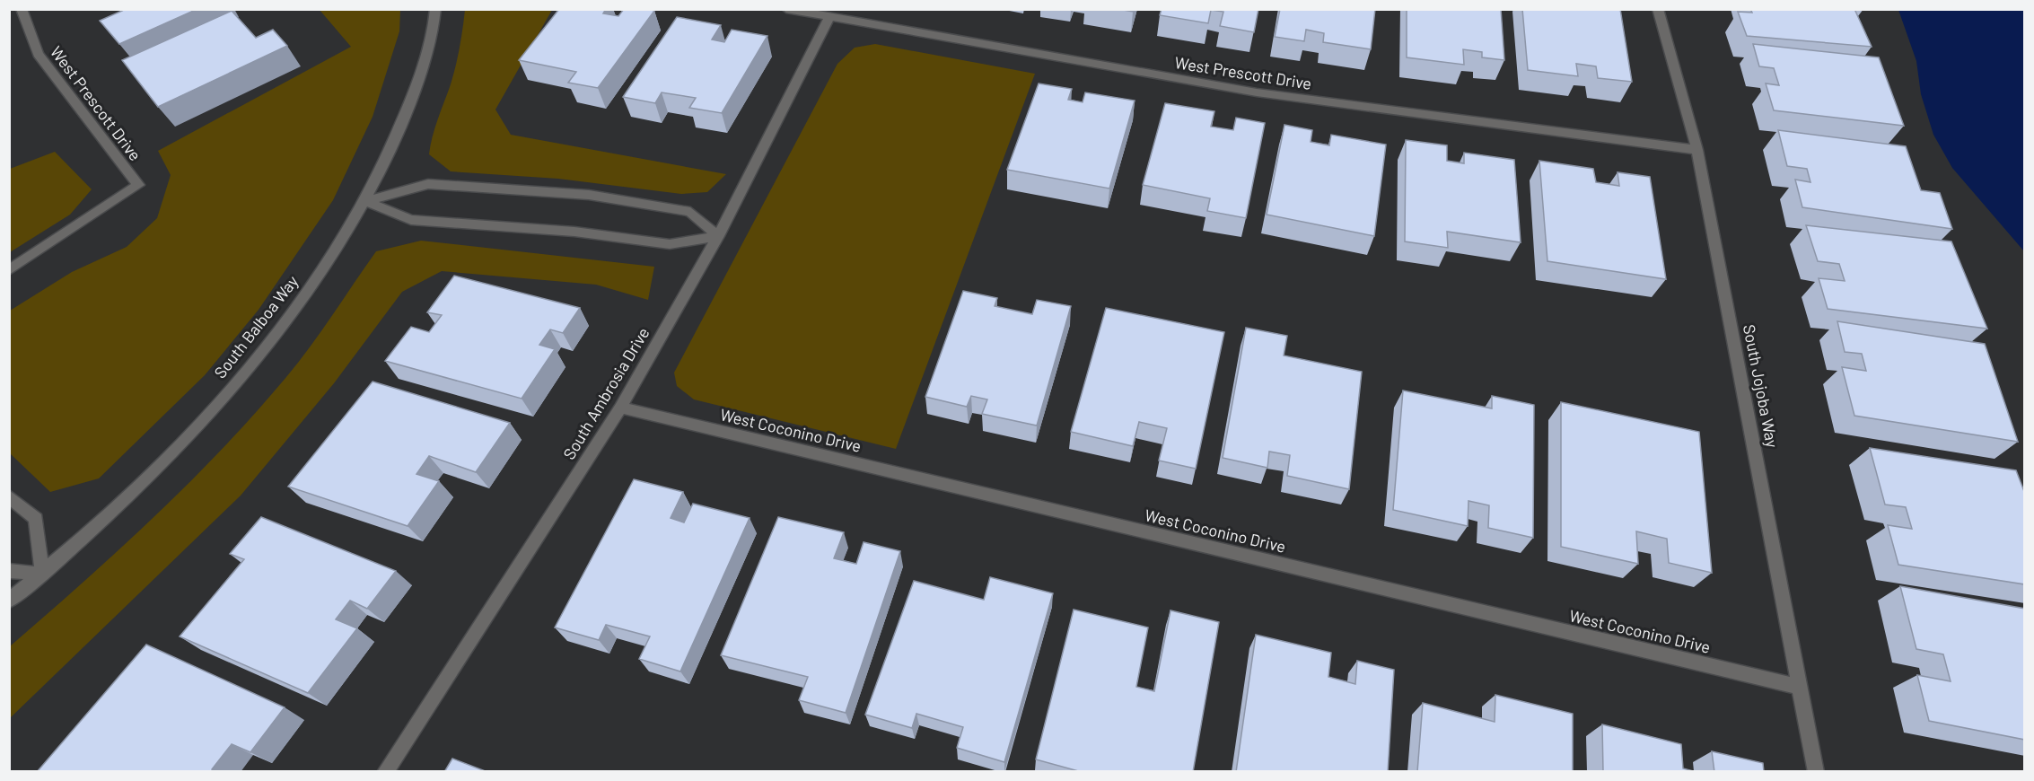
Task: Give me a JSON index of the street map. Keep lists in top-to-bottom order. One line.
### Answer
{"streets":{"street":["West Prescott Drive","South Balboa Way","South Jojoba Way","South Ambrosia Drive","West Coconino Drive"]},"crossings":[["West Prescott Drive","South Jojoba Way"],["West Prescott Drive","South Ambrosia Drive"],["South Jojoba Way","West Coconino Drive"],["South Ambrosia Drive","West Coconino Drive"]]}
